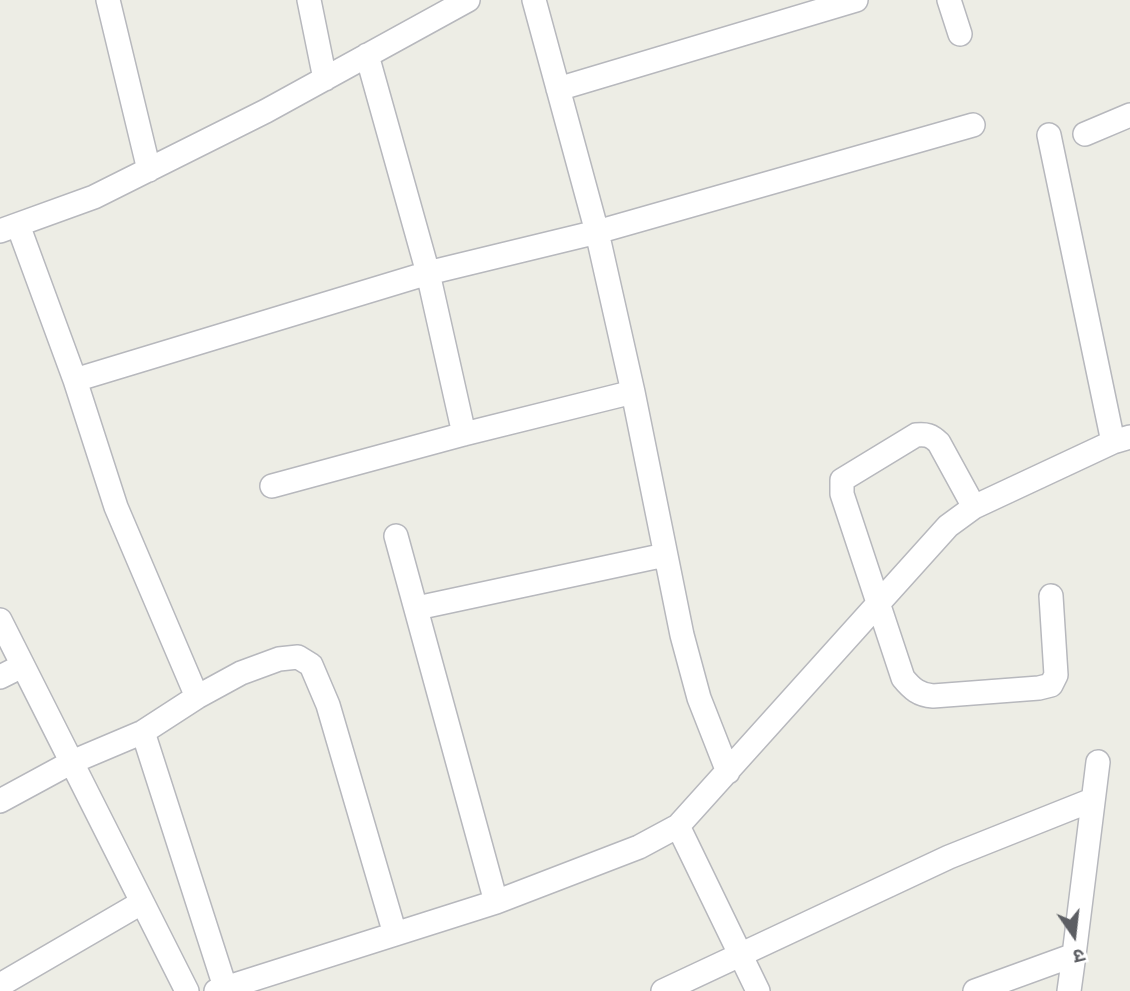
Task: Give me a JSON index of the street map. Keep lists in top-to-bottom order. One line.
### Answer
{"north":"bottom"}
